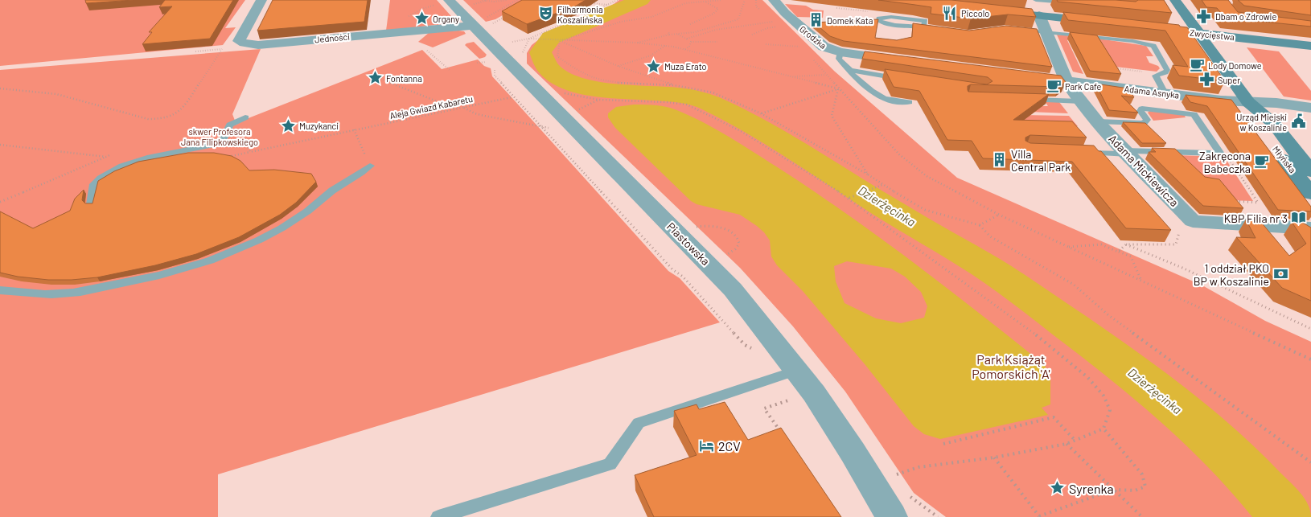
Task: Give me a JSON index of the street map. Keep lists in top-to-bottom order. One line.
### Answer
{"streets":{"street":["Zwycięstwa","Grodzka","Jedności","Adama Asnyka","Młyńska","Adama Mickiewicza","Piastowska"],"path":["Aleja Gwiazd Kabaretu"]},"crossings":[["Zwycięstwa","Młyńska"],["Jedności","Piastowska"],["Adama Asnyka","Młyńska"],["Adama Asnyka","Adama Mickiewicza"]],"water":["Dzierżęcinka"],"parks":["skwer Profesora Jana Filipkowskiego","Park Książąt Pomorskich 'A'"],"places":{"restaurant":["Piccolo"],"theatre":["Filharmonia Koszalińska"],"pharmacy":["Dbam o Zdrowie","Super"],"place":["Organy","Muza Erato","Fontanna","Muzykanci","Syrenka"],"building":["Domek Kata","Villa Central Park"],"cafe":["Lody Domowe","Park Cafe","Zakręcona Babeczka"],"public building":["Urząd Miejski w Koszalinie"],"library":["KBP Filia nr 3"],"bank":["1 oddział PKO BP w Koszalinie"],"hotel":["2CV"]}}
